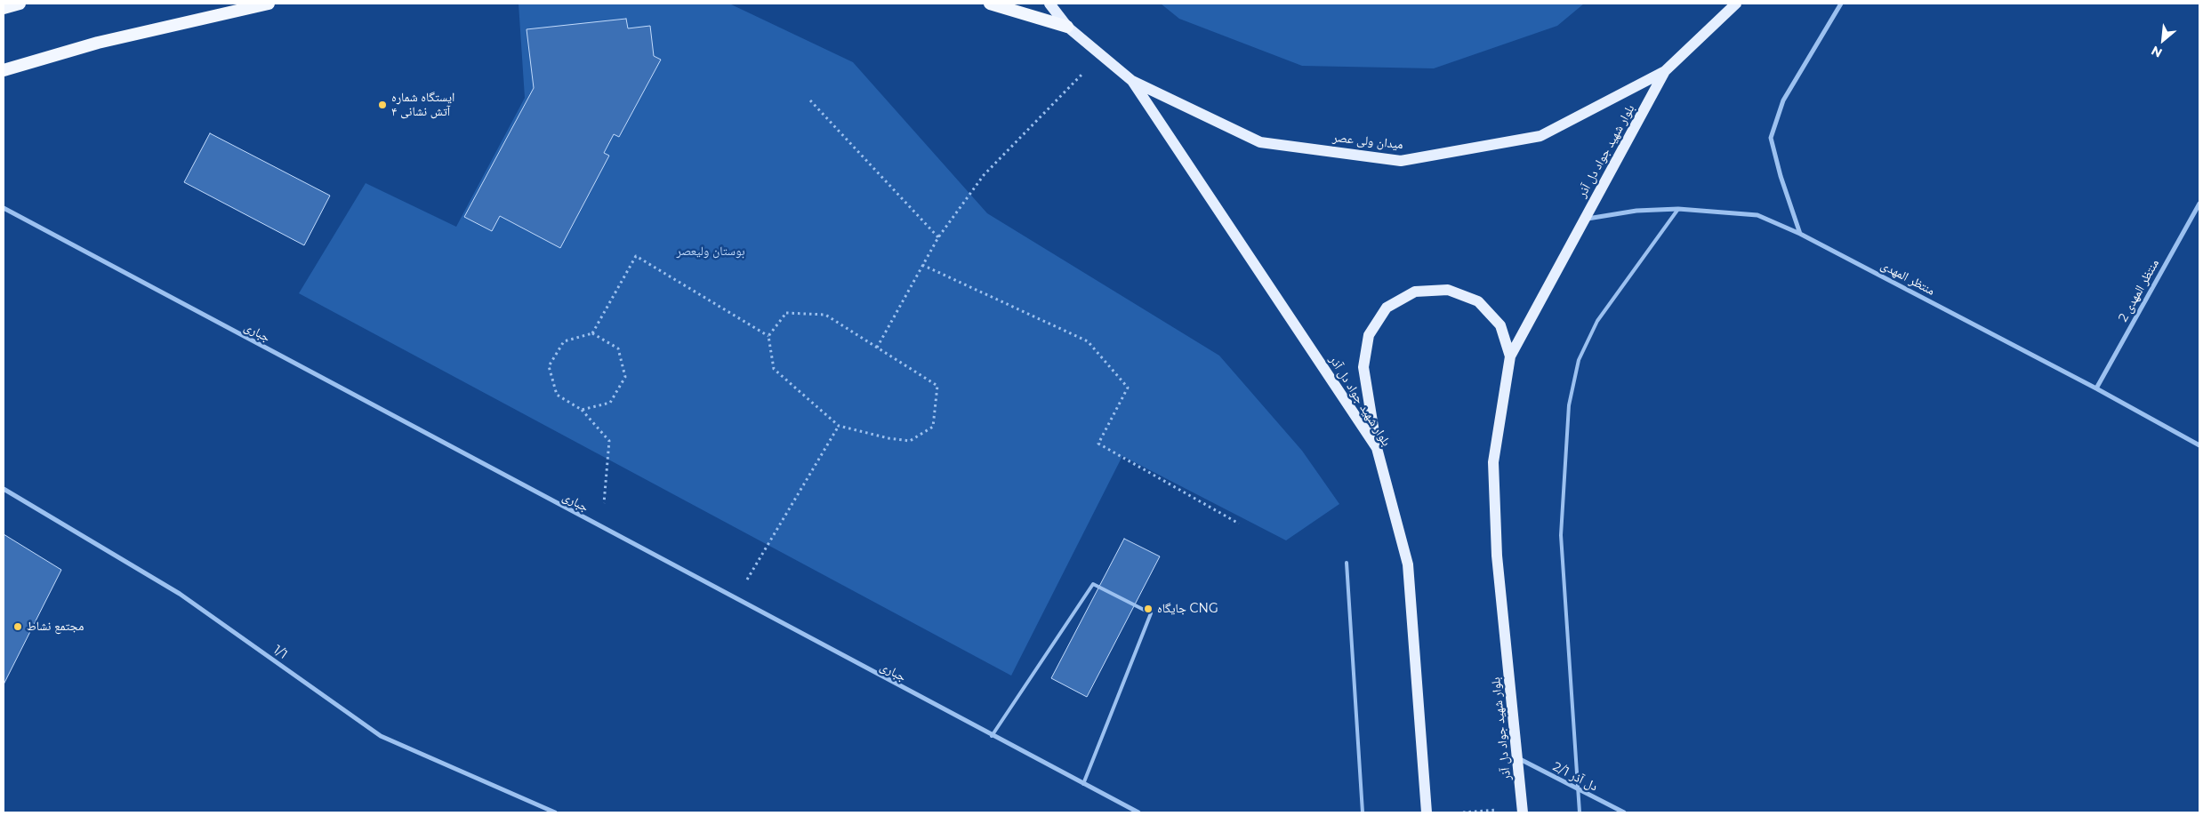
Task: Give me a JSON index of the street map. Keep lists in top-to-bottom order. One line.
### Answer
{"streets":{"main road":["میدان ولی عصر","بلوار شهید جواد دل آذر"],"street":["منتظر المهدی","منتظر المهدی 2","جباری","1/1","دل آذر 2/1"]},"crossings":[["میدان ولی عصر","بلوار شهید جواد دل آذر"],["بلوار شهید جواد دل آذر","منتظر المهدی"],["بلوار شهید جواد دل آذر","دل آذر 2/1"],["منتظر المهدی","منتظر المهدی 2"]],"parks":["بوستان ولیعصر"],"places":["ایستگاه شماره ۴ آتش نشانی","جایگاه CNG","مجتمع نشاط"],"north":"bottom left"}
